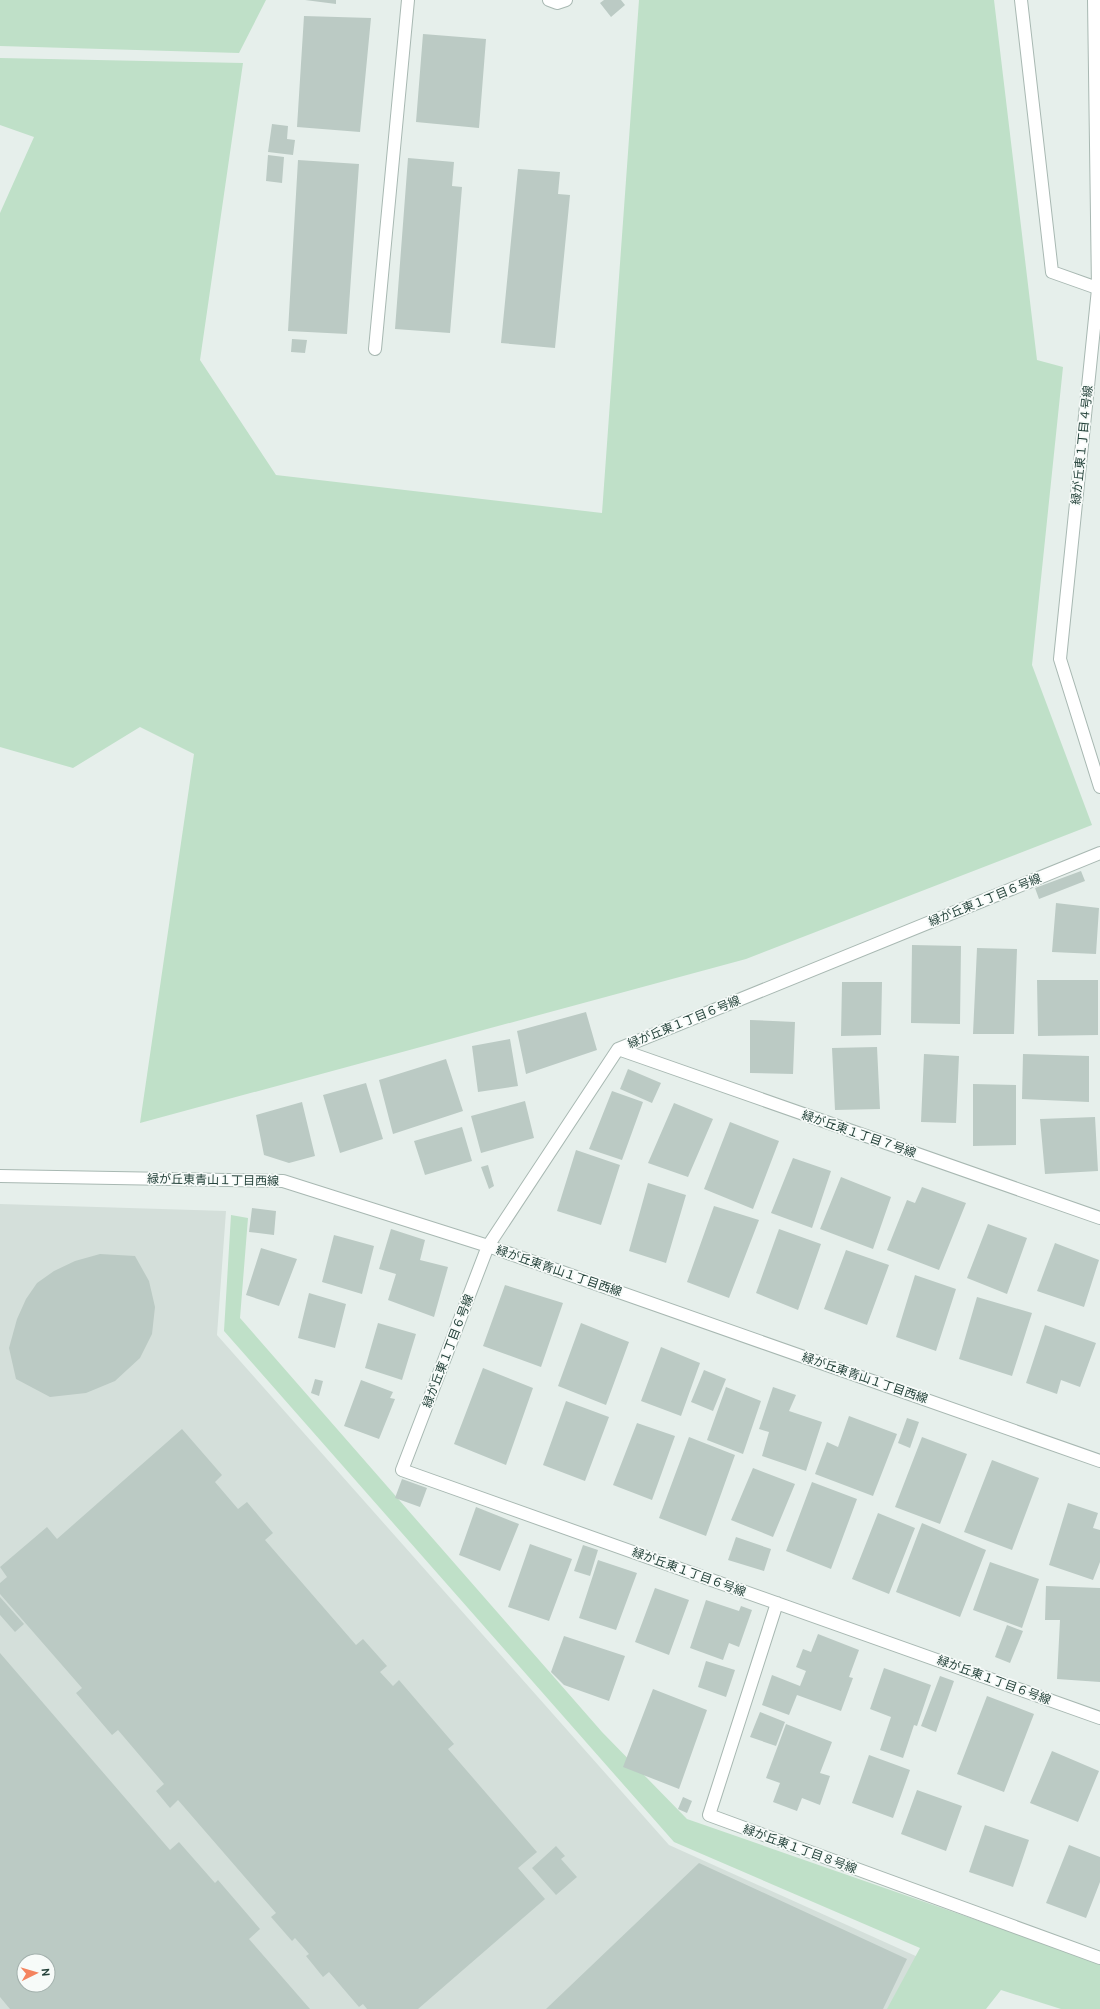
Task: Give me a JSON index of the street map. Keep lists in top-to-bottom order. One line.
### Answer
{"streets":{"street":["緑が丘東１丁目４号線","緑が丘東１丁目６号線","緑が丘東１丁目７号線","緑が丘東青山１丁目西線","緑が丘東１丁目８号線"]},"crossings":[["緑が丘東１丁目６号線","緑が丘東１丁目７号線"],["緑が丘東１丁目６号線","緑が丘東青山１丁目西線"],["緑が丘東１丁目６号線","緑が丘東１丁目８号線"]],"north":"right"}
